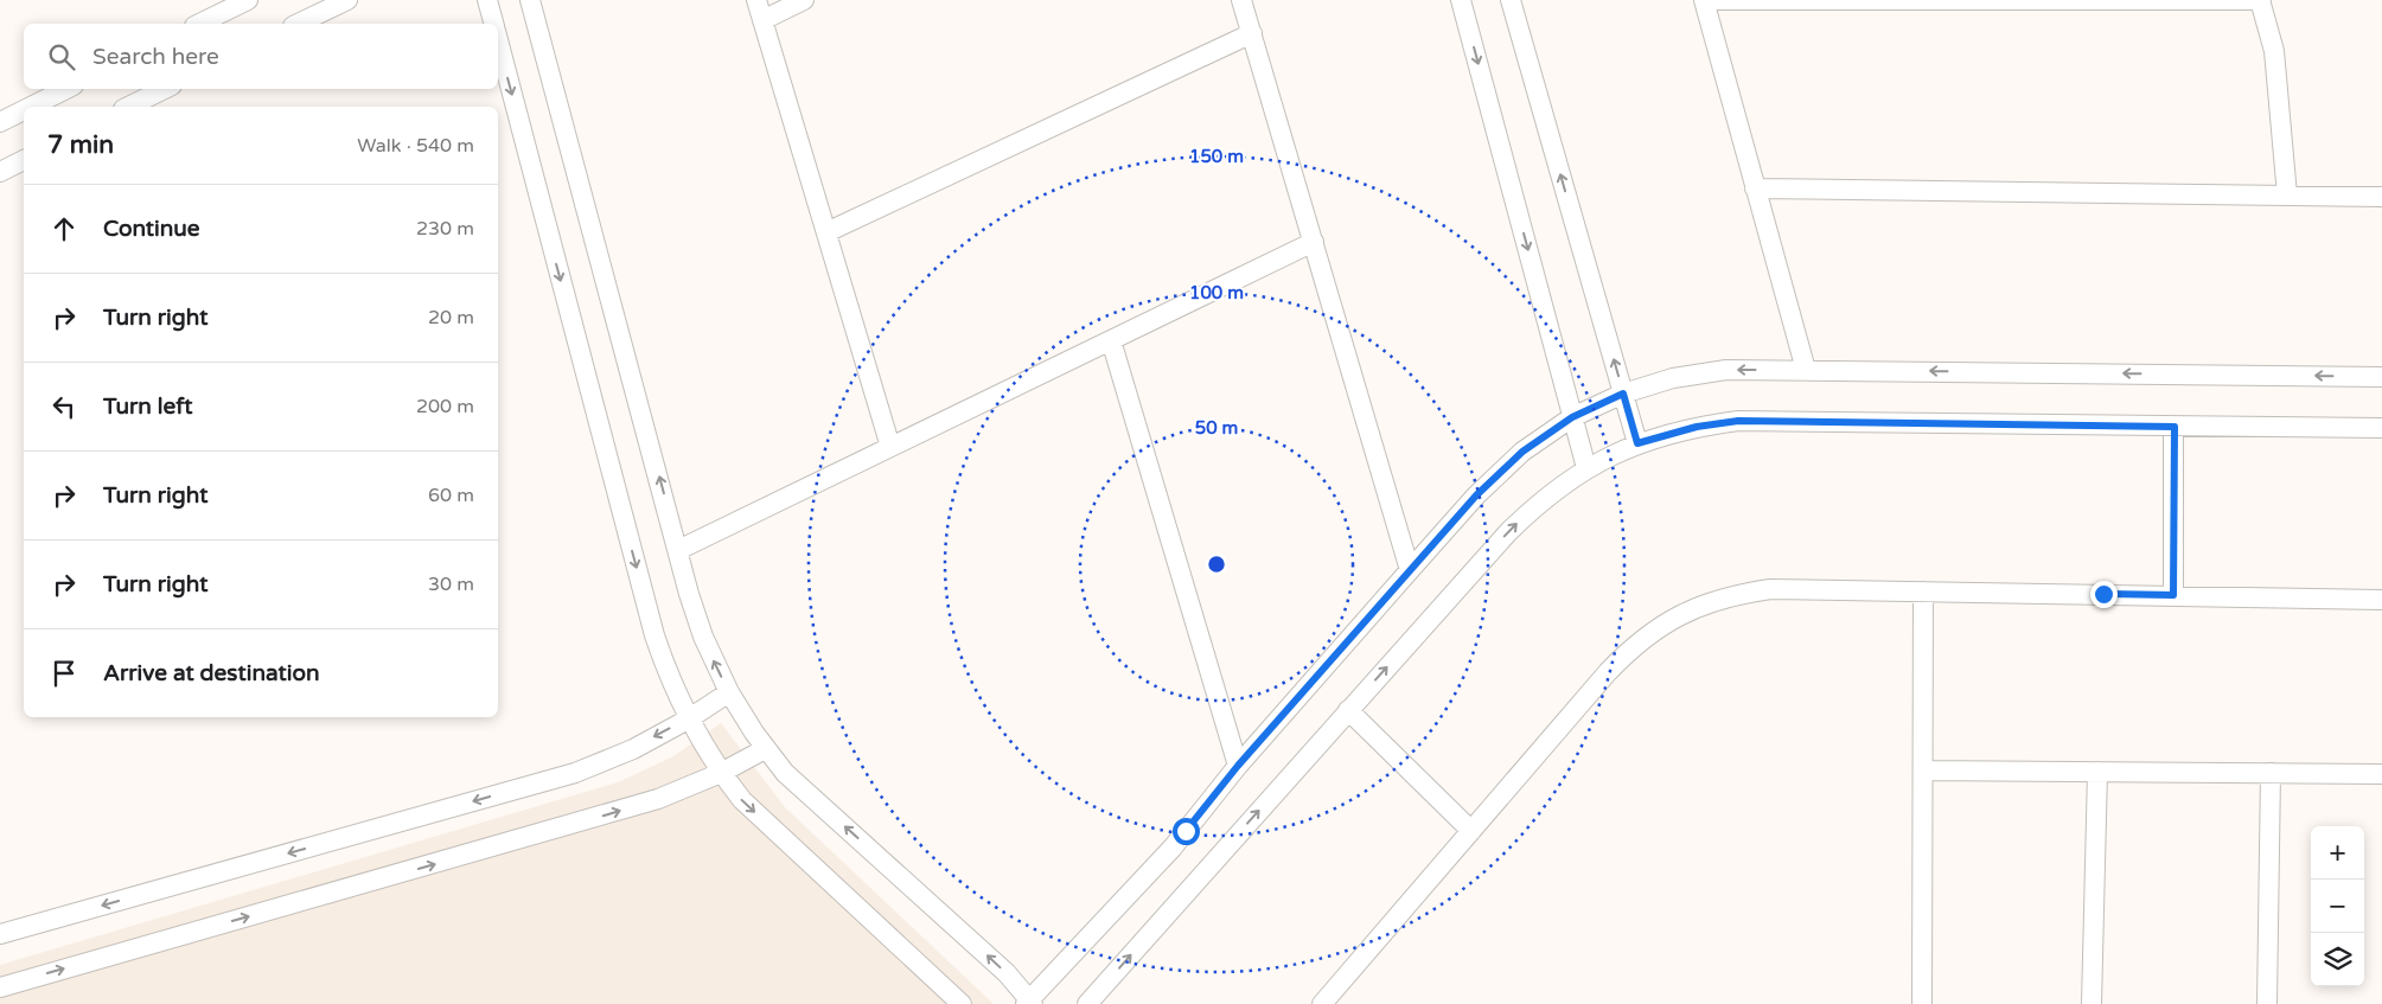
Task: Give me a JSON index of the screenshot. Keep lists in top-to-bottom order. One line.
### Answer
{"page":{"search":"Search here","heading":["7 min","Walk · 540 m"],"list":[["Continue","230 m"],["Turn right","20 m"],["Turn left","200 m"],["Turn right","60 m"],["Turn right","30 m"],"Arrive at destination"],"map_buttons":["+","−"]},"rings":["150 m","100 m","50 m"]}
